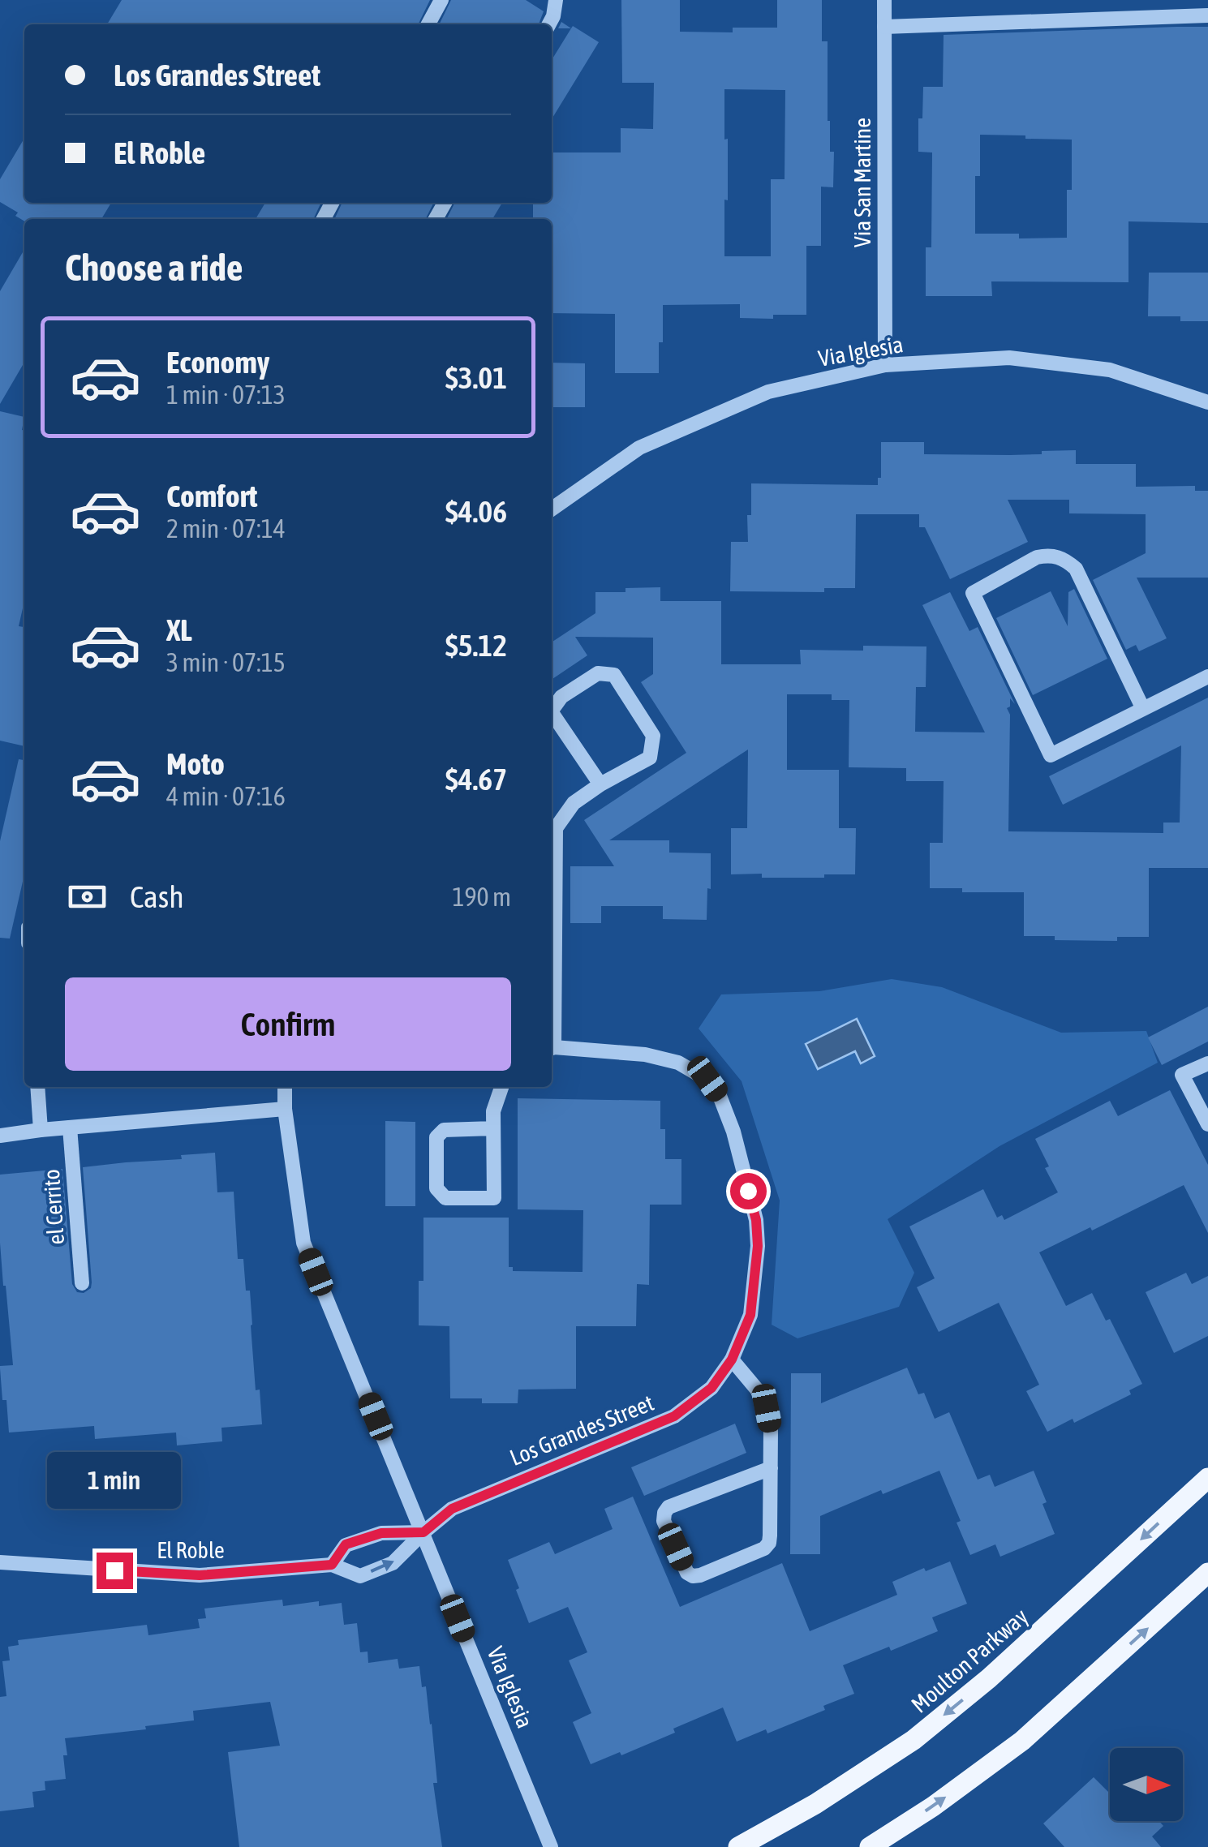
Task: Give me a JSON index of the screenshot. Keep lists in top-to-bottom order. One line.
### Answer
{"streets":{"main road":["Moulton Parkway"],"street":["Via San Martine","Via Iglesia","el Cerrito","Los Grandes Street","El Roble"]},"crossings":[["Via San Martine","Via Iglesia"],["Via Iglesia","Los Grandes Street"],["Via Iglesia","El Roble"],["Los Grandes Street","El Roble"]],"north":"right","page":{"banner":["Los Grandes Street","El Roble"],"heading":"Choose a ride","list":[{"name":"Economy","note":"1 min · 07:13","value":"$3.01"},{"name":"Comfort","note":"2 min · 07:14","value":"$4.06"},{"name":"XL","note":"3 min · 07:15","value":"$5.12"},{"name":"Moto","note":"4 min · 07:16","value":"$4.67"}],"pay":["Cash","190 m"],"buttons":"Confirm","bubble":"1 min"}}
